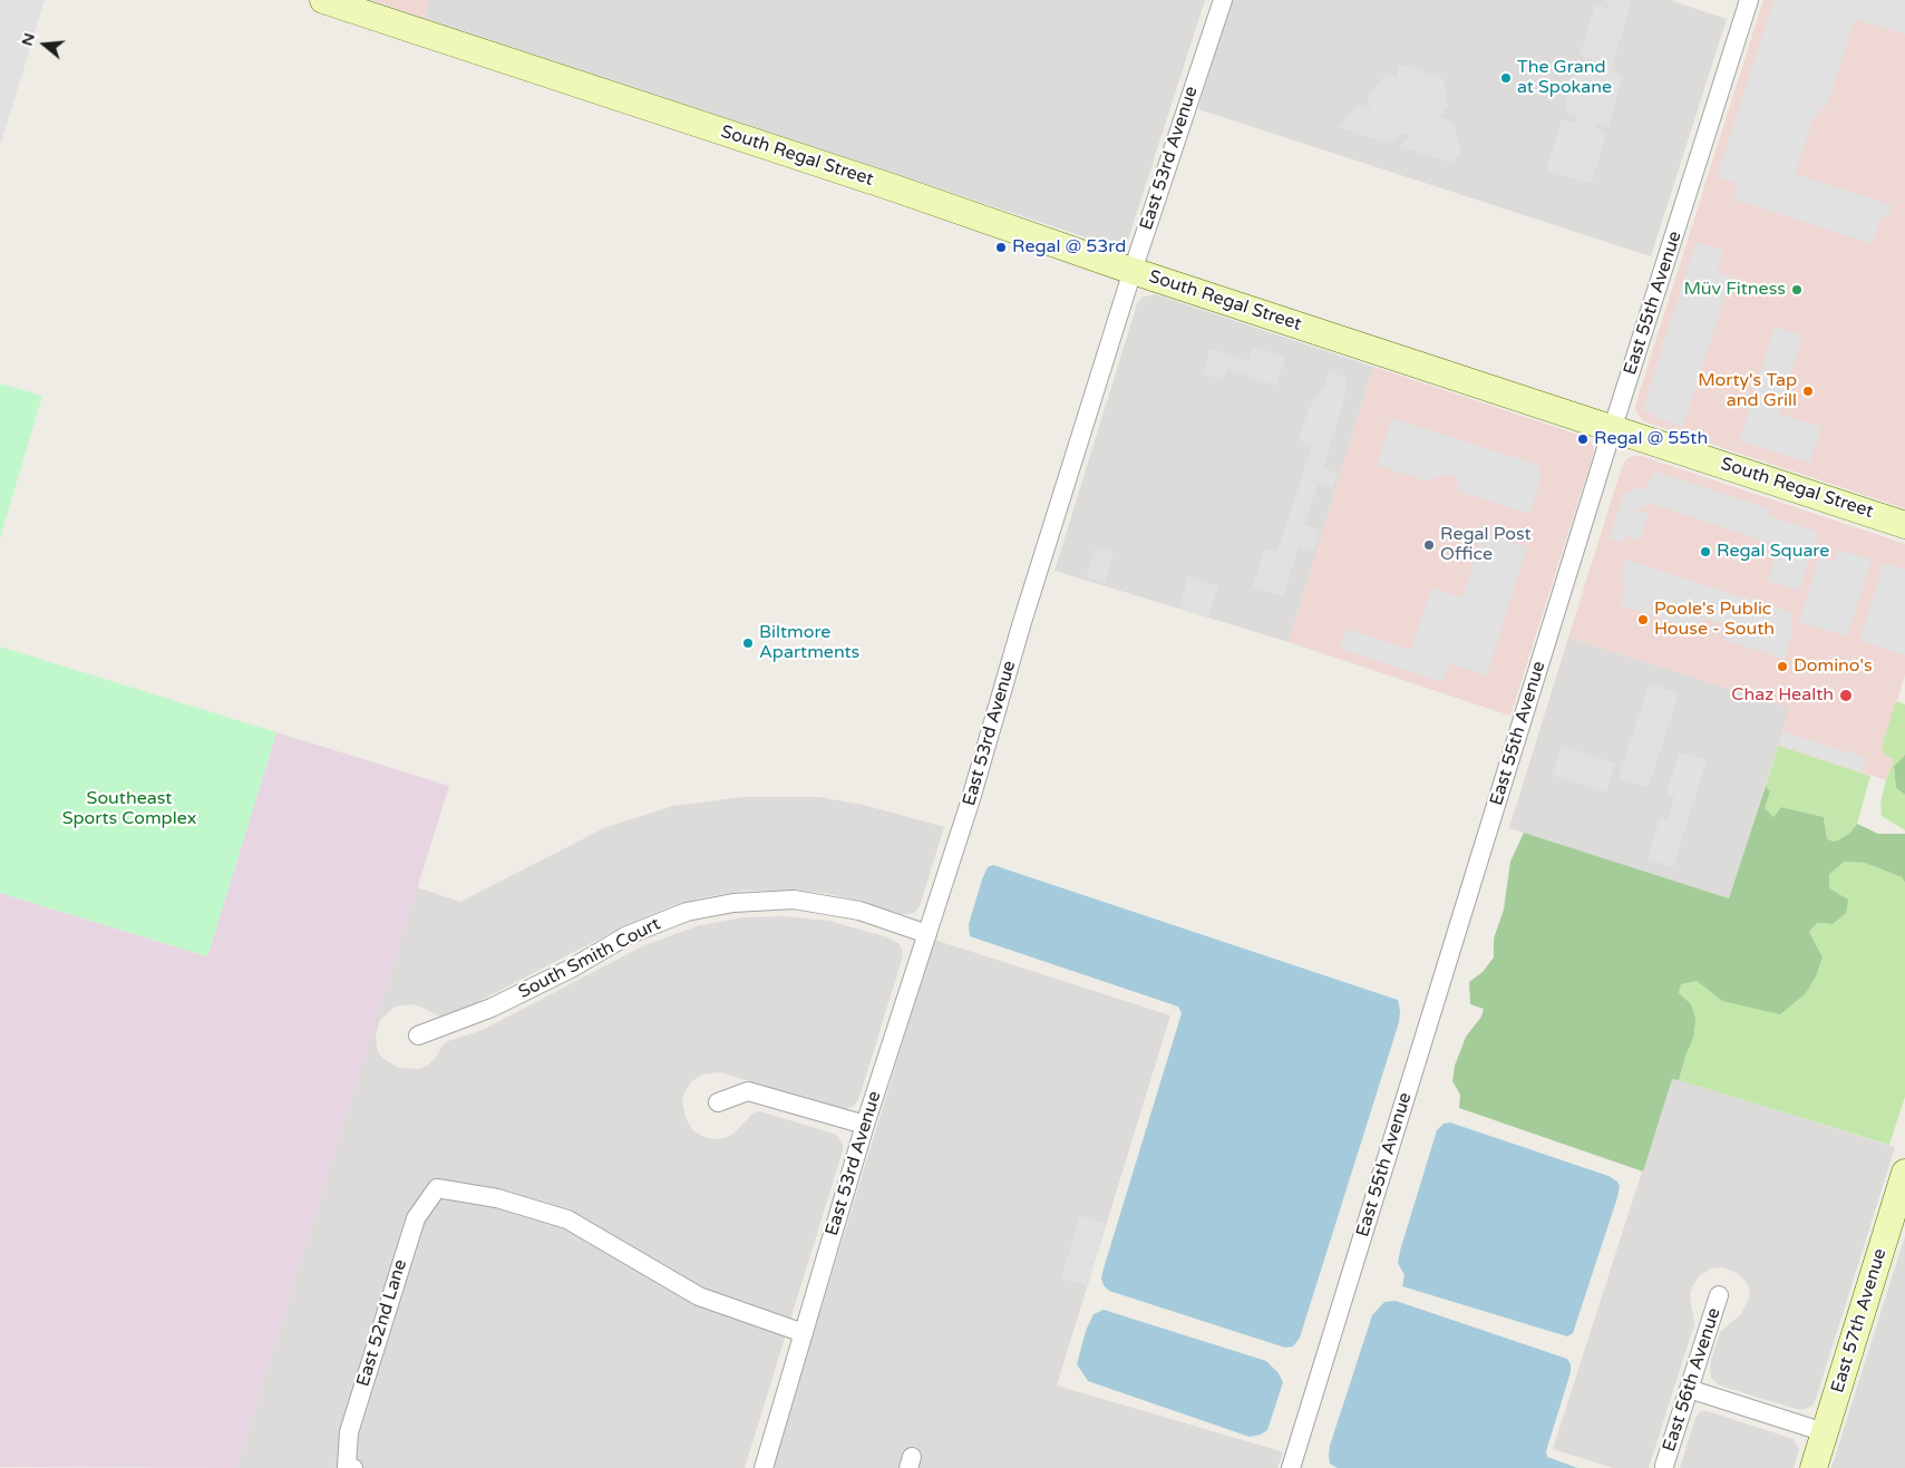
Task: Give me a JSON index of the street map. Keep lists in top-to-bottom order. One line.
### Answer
{"streets":{"main road":["South Regal Street","East 57th Avenue"],"street":["East 53rd Avenue","East 55th Avenue","South Smith Court","East 52nd Lane","East 56th Avenue"]},"crossings":[["South Regal Street","East 53rd Avenue"],["South Regal Street","East 55th Avenue"],["East 53rd Avenue","South Smith Court"],["East 53rd Avenue","East 52nd Lane"]],"parks":["Southeast Sports Complex"],"places":["The Grand at Spokane","Regal @ 53rd","Müv Fitness","Morty's Tap and Grill","Regal @ 55th","Regal Post Office","Regal Square","Poole's Public House - South","Biltmore Apartments","Domino's","Chaz Health"],"north":"left"}
